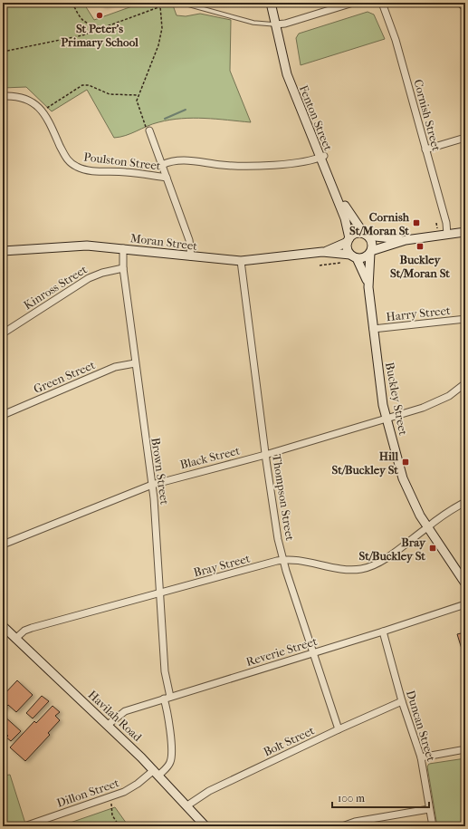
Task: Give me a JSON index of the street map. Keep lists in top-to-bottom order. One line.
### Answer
{"streets":{"street":["Cornish Street","Fenton Street","Poulston Street","Moran Street","Kinross Street","Harry Street","Green Street","Buckley Street","Black Street","Brown Street","Thompson Street","Bray Street","Reverie Street","Havilah Road","Duncan Street","Bolt Street","Dillon Street"]},"crossings":[["Fenton Street","Poulston Street"],["Fenton Street","Moran Street"],["Fenton Street","Buckley Street"],["Moran Street","Buckley Street"],["Moran Street","Brown Street"],["Moran Street","Thompson Street"],["Kinross Street","Brown Street"],["Harry Street","Buckley Street"],["Green Street","Brown Street"],["Buckley Street","Black Street"],["Buckley Street","Bray Street"],["Black Street","Brown Street"],["Black Street","Thompson Street"],["Brown Street","Bray Street"],["Brown Street","Reverie Street"],["Brown Street","Havilah Road"],["Brown Street","Dillon Street"],["Thompson Street","Bray Street"],["Thompson Street","Reverie Street"],["Thompson Street","Bolt Street"],["Bray Street","Havilah Road"],["Reverie Street","Havilah Road"],["Reverie Street","Duncan Street"],["Havilah Road","Bolt Street"],["Havilah Road","Dillon Street"],["Duncan Street","Bolt Street"]],"places":{"other":["St Peter's Primary School"],"transit":["Cornish St/Moran St","Buckley St/Moran St","Hill St/Buckley St","Bray St/Buckley St"]},"scale_bar":"100 m"}
